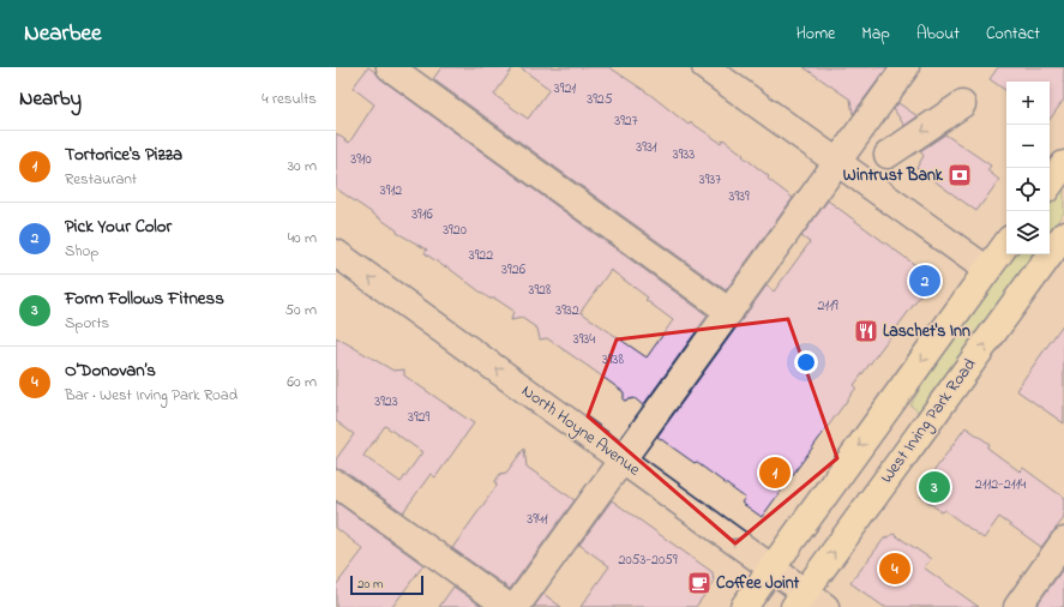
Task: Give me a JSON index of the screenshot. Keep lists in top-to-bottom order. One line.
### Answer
{"streets":{"main road":["West Irving Park Road"],"street":["North Hoyne Avenue"]},"crossings":[["West Irving Park Road","North Hoyne Avenue"]],"places":{"bank":["Wintrust Bank"],"restaurant":["Laschet's Inn"],"cafe":["Coffee Joint"]},"house_numbers":["3921","3925","3927","3931","3933","3910","3937","3912","3939","3916","3920","3922","3926","3928","2119","3932","3934","3938","3923","3929","2112-2114","3941","2053-2059"],"scale_bar":"20 m","page":{"header":"Nearbee","nav":["Home","Map","About","Contact"],"heading":["Nearby","4 results"],"map_buttons":["+","−"],"list":[{"mark":"1","name":"Tortorice's Pizza","note":"Restaurant","value":"30 m"},{"mark":"2","name":"Pick Your Color","note":"Shop","value":"40 m"},{"mark":"3","name":"Form Follows Fitness","note":"Sports","value":"50 m"},{"mark":"4","name":"O’Donovan’s","note":"Bar · West Irving Park Road","value":"60 m"}],"pins":["2","1","3","4"],"scale":"20 m"}}
